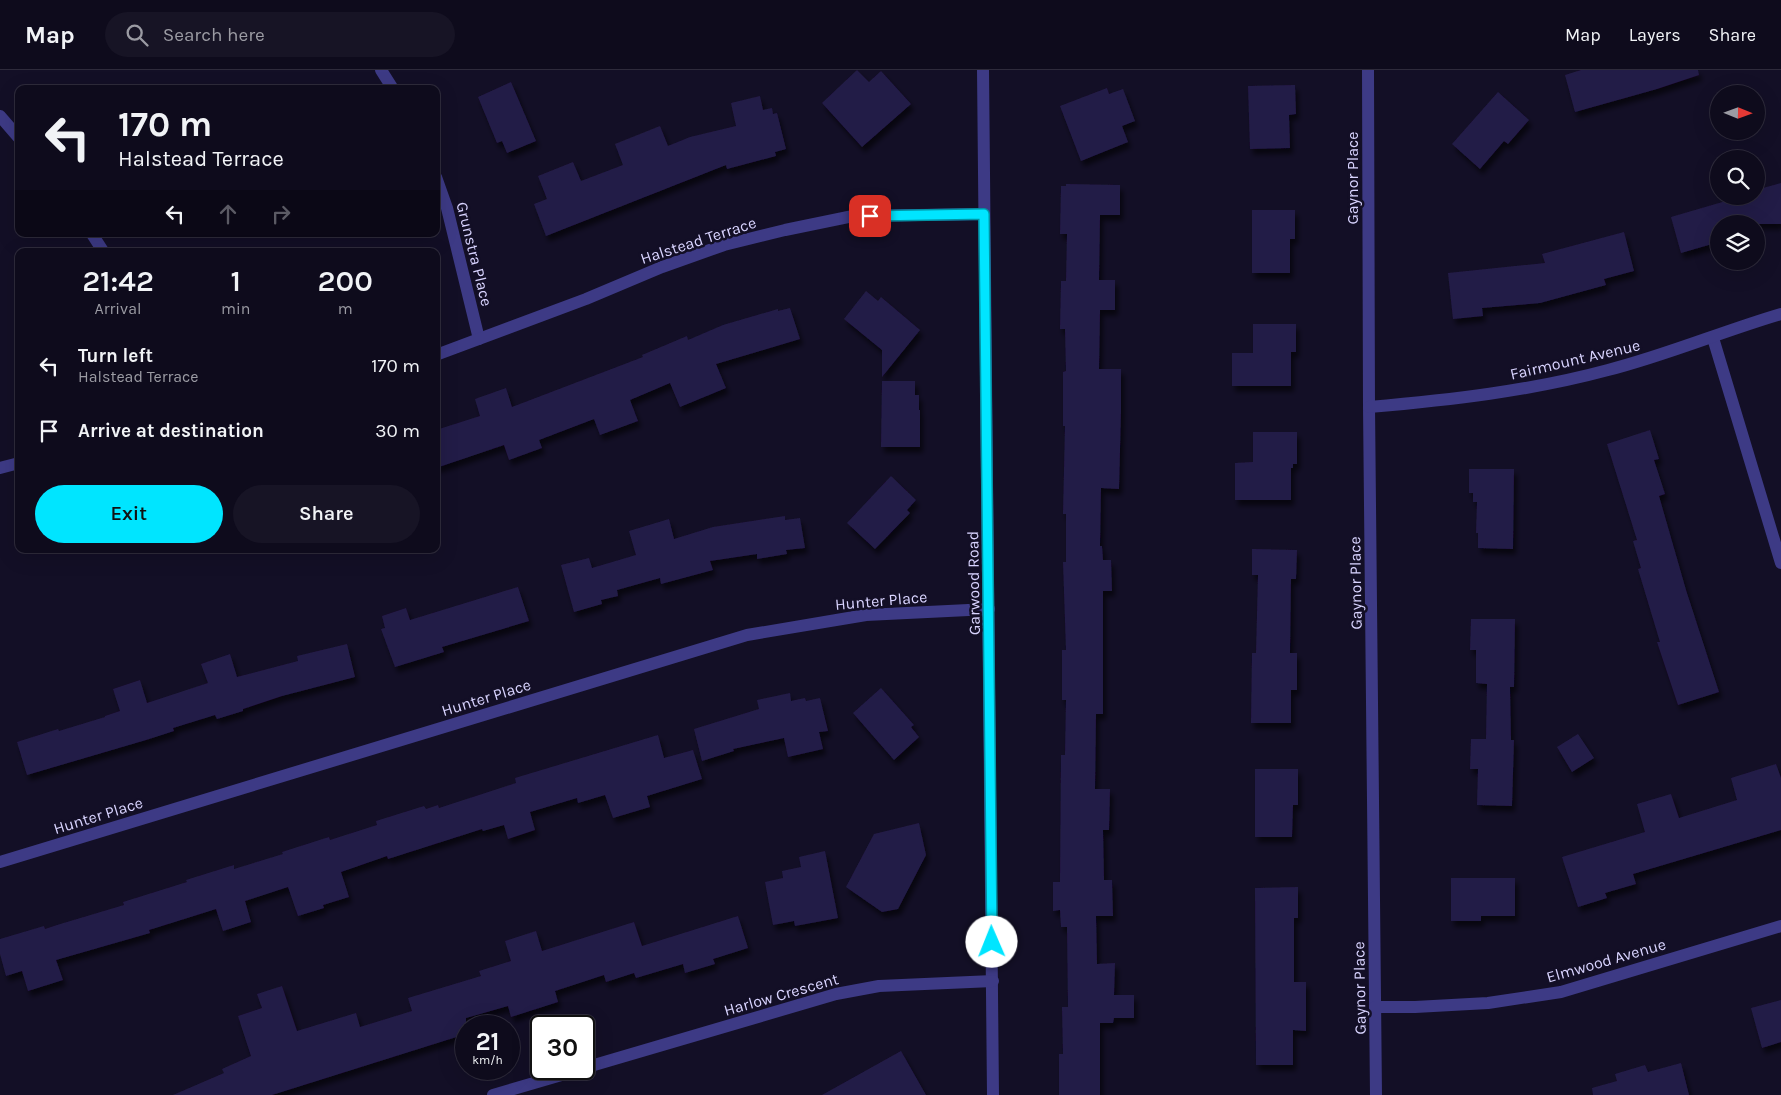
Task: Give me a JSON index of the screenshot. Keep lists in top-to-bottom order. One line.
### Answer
{"streets":{"street":["Gaynor Place","Halstead Terrace","Grunstra Place","Fairmount Avenue","Garwood Road","Hunter Place","Elmwood Avenue","Harlow Crescent"]},"crossings":[["Gaynor Place","Fairmount Avenue"],["Gaynor Place","Elmwood Avenue"],["Halstead Terrace","Grunstra Place"],["Halstead Terrace","Garwood Road"],["Garwood Road","Hunter Place"],["Garwood Road","Harlow Crescent"]],"north":"right","page":{"header":"Map","search":"Search here","nav":["Map","Layers","Share"],"turn":["170 m","Halstead Terrace"],"eta":["21:42","Arrival","1","min","200","m"],"list":[{"name":"Turn left","note":"Halstead Terrace","value":"170 m"},{"name":"Arrive at destination","value":"30 m"}],"buttons":["Exit","Share"],"speed":"21 km/h","limit":"30"}}
